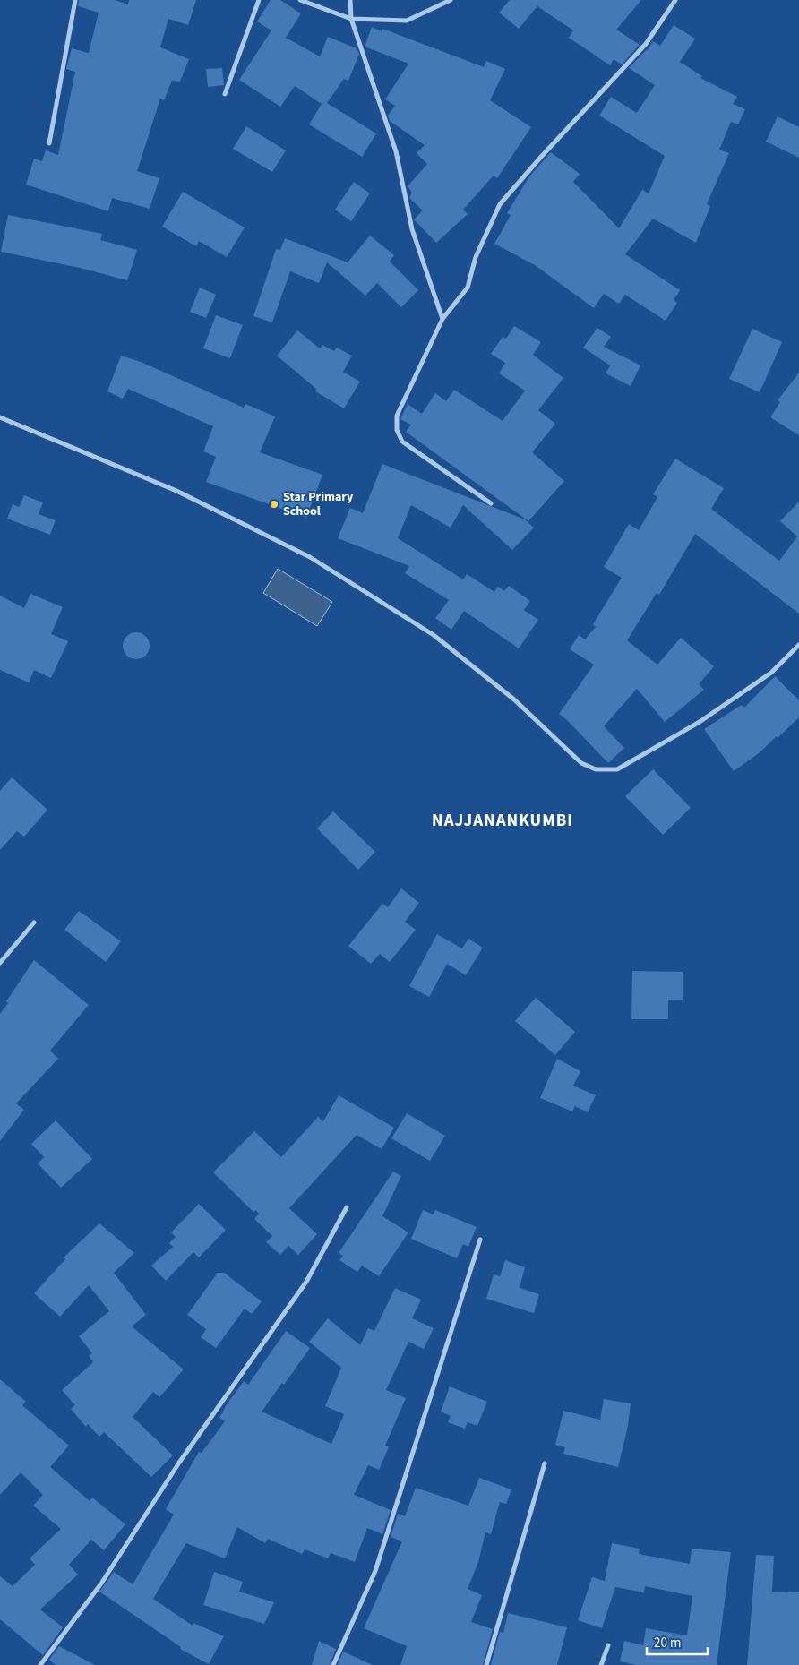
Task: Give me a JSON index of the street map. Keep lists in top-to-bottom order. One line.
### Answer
{"districts":["NAJJANANKUMBI"],"places":["Star Primary School"],"scale_bar":"20 m"}
